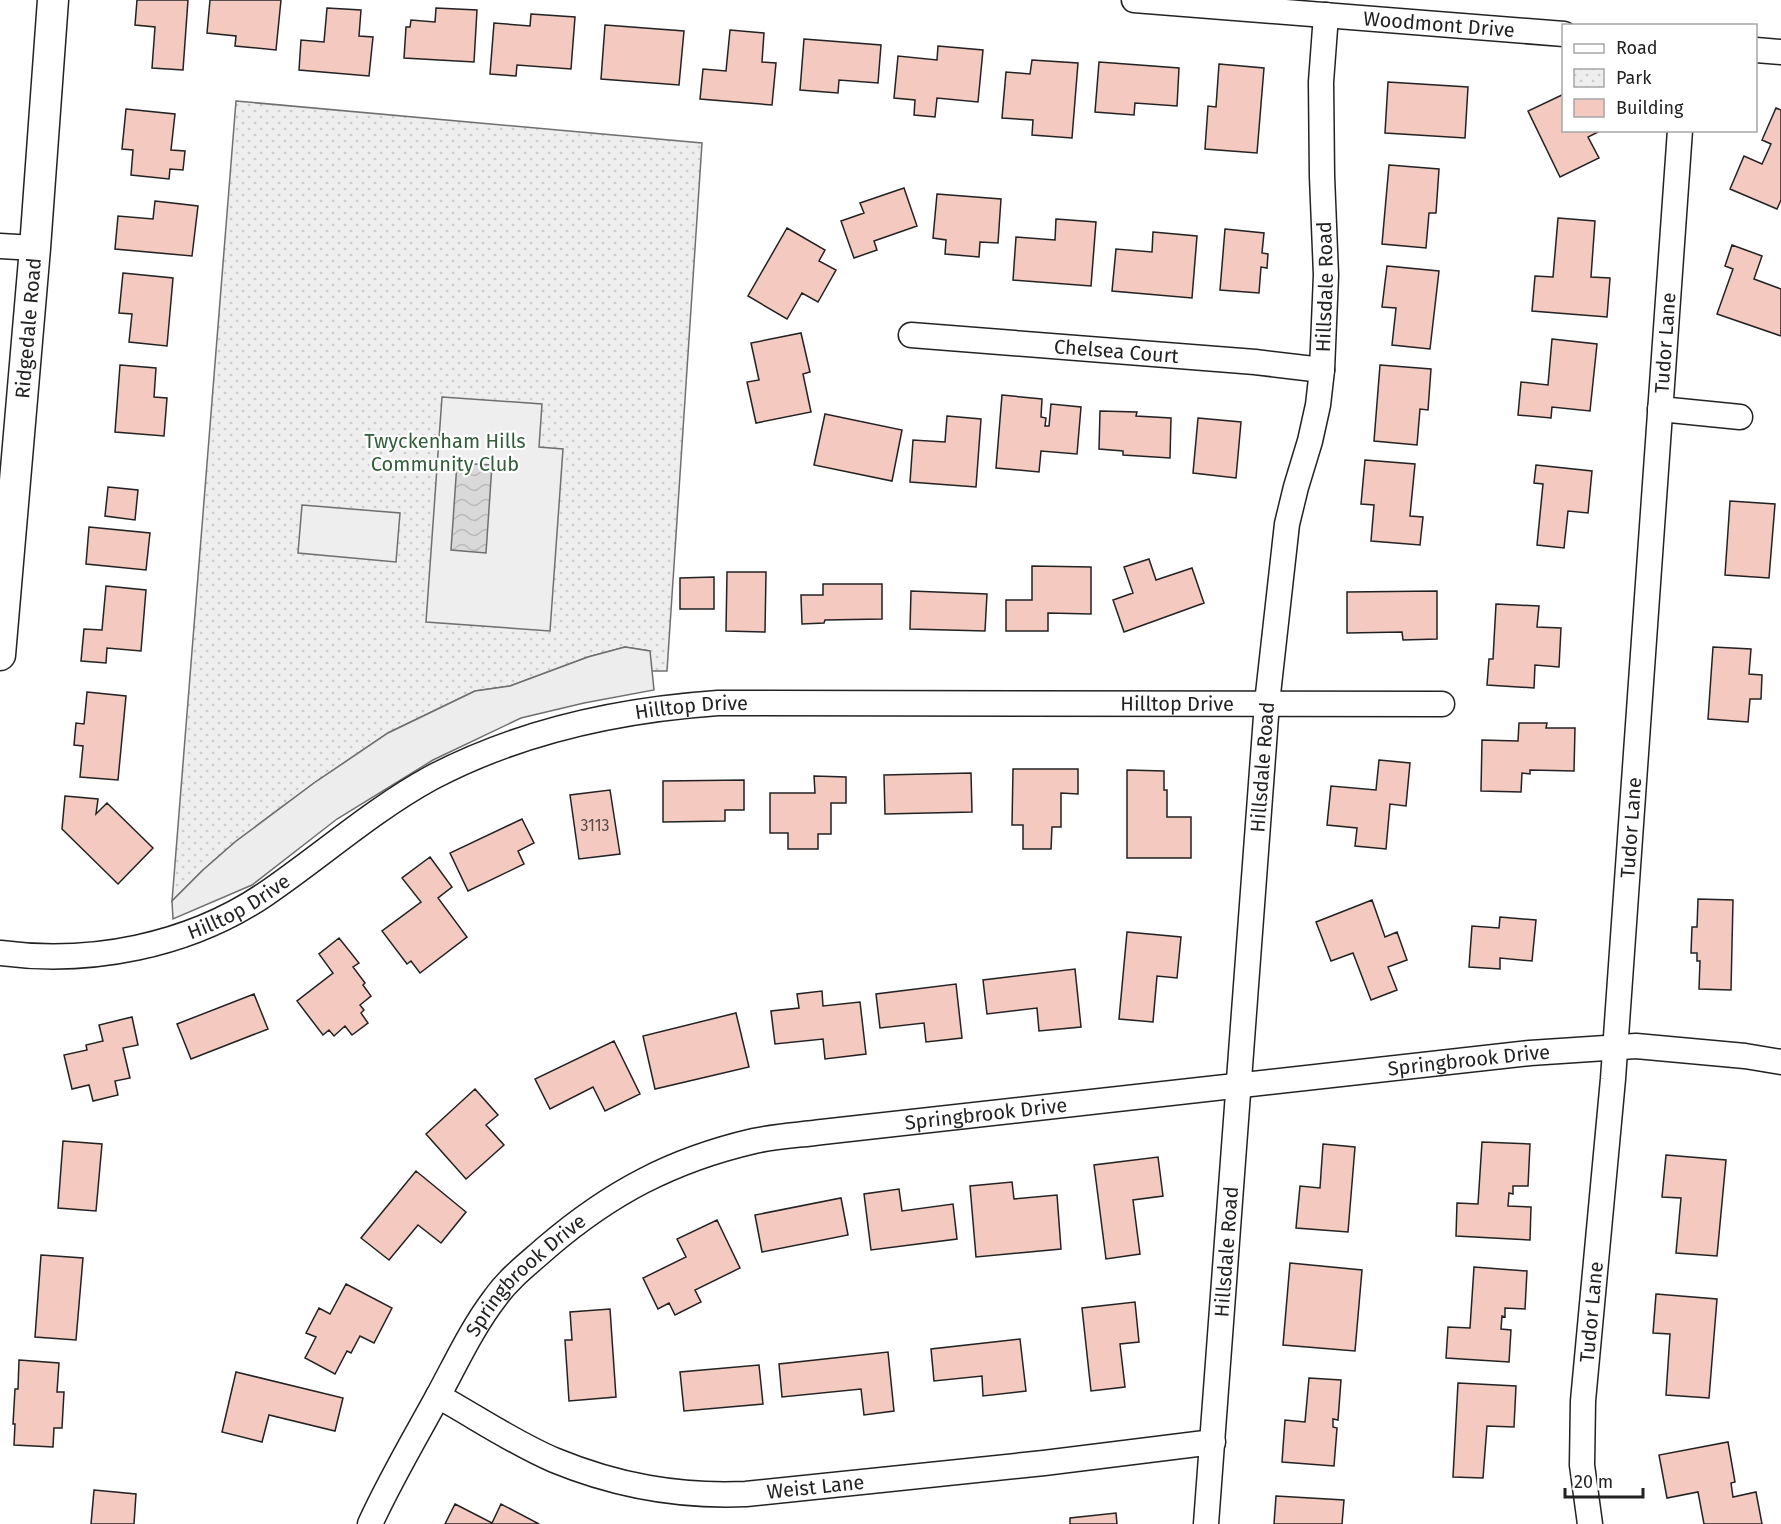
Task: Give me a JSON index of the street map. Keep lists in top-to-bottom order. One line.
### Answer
{"streets":{"street":["Woodmont Drive","Hillsdale Road","Ridgedale Road","Tudor Lane","Chelsea Court","Hilltop Drive","Springbrook Drive","Weist Lane"]},"crossings":[["Woodmont Drive","Hillsdale Road"],["Hillsdale Road","Chelsea Court"],["Hillsdale Road","Hilltop Drive"],["Hillsdale Road","Springbrook Drive"],["Hillsdale Road","Weist Lane"],["Tudor Lane","Springbrook Drive"],["Springbrook Drive","Weist Lane"]],"parks":["Twyckenham Hills Community Club"],"house_numbers":["3113"],"legend":["Road","Park","Building"],"scale_bar":"20 m"}
